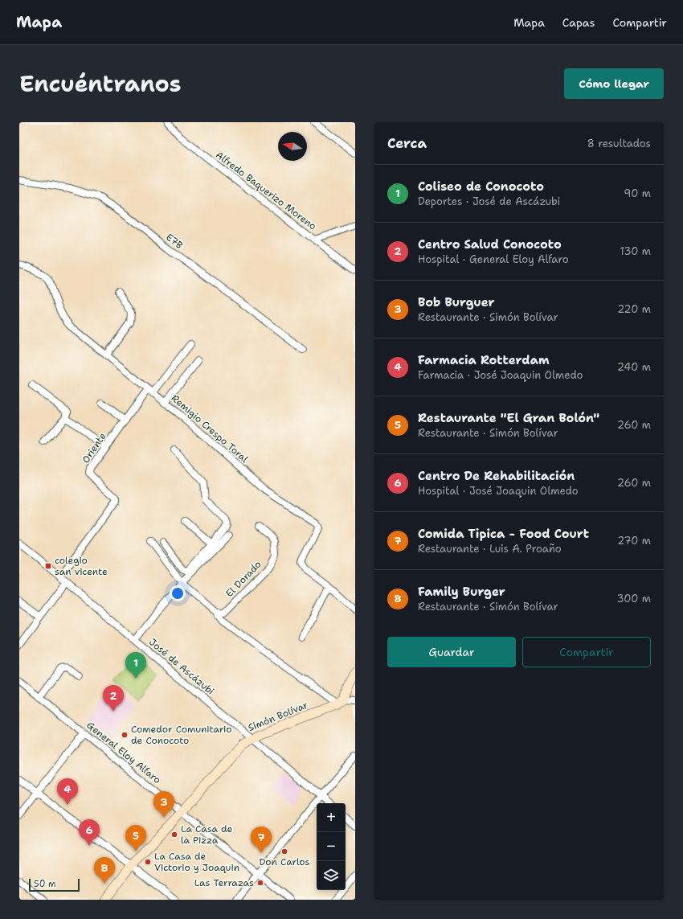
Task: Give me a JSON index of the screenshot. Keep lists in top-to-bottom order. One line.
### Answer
{"streets":{"street":["Alfredo Baquerizo Moreno","E7B","Remigio Crespo Toral","Oriente","El Dorado","José de Ascázubi","Simón Bolívar","General Eloy Alfaro"]},"crossings":[["Remigio Crespo Toral","Oriente"],["Oriente","José de Ascázubi"],["José de Ascázubi","Simón Bolívar"],["Simón Bolívar","General Eloy Alfaro"]],"places":{"transit":["colegio san vicente"],"other":["Comedor Comunitario de Conocoto","La Casa de la Pizza","Don Carlos","La Casa de Victorio y Joaquin","Las Terrazas"]},"scale_bar":"50 m","north":"left","page":{"header":"Mapa","nav":["Mapa","Capas","Compartir"],"title":"Encuéntranos","buttons":["Cómo llegar",["Guardar","Compartir"]],"heading":["Cerca","8 resultados"],"list":[{"mark":"1","name":"Coliseo de Conocoto","note":"Deportes · José de Ascázubi","value":"90 m"},{"mark":"2","name":"Centro Salud Conocoto","note":"Hospital · General Eloy Alfaro","value":"130 m"},{"mark":"3","name":"Bob Burguer","note":"Restaurante · Simón Bolívar","value":"220 m"},{"mark":"4","name":"Farmacia Rotterdam","note":"Farmacia · José Joaquin Olmedo","value":"240 m"},{"mark":"5","name":"Restaurante \"El Gran Bolón\"","note":"Restaurante · Simón Bolívar","value":"260 m"},{"mark":"6","name":"Centro De Rehabilitación","note":"Hospital · José Joaquin Olmedo","value":"260 m"},{"mark":"7","name":"Comida Tipica - Food Court","note":"Restaurante · Luis A. Proaño","value":"270 m"},{"mark":"8","name":"Family Burger","note":"Restaurante · Simón Bolívar","value":"300 m"}],"pins":["1","2","4","3","6","5","7","8"],"map_buttons":["+","−"],"scale":"50 m"}}
